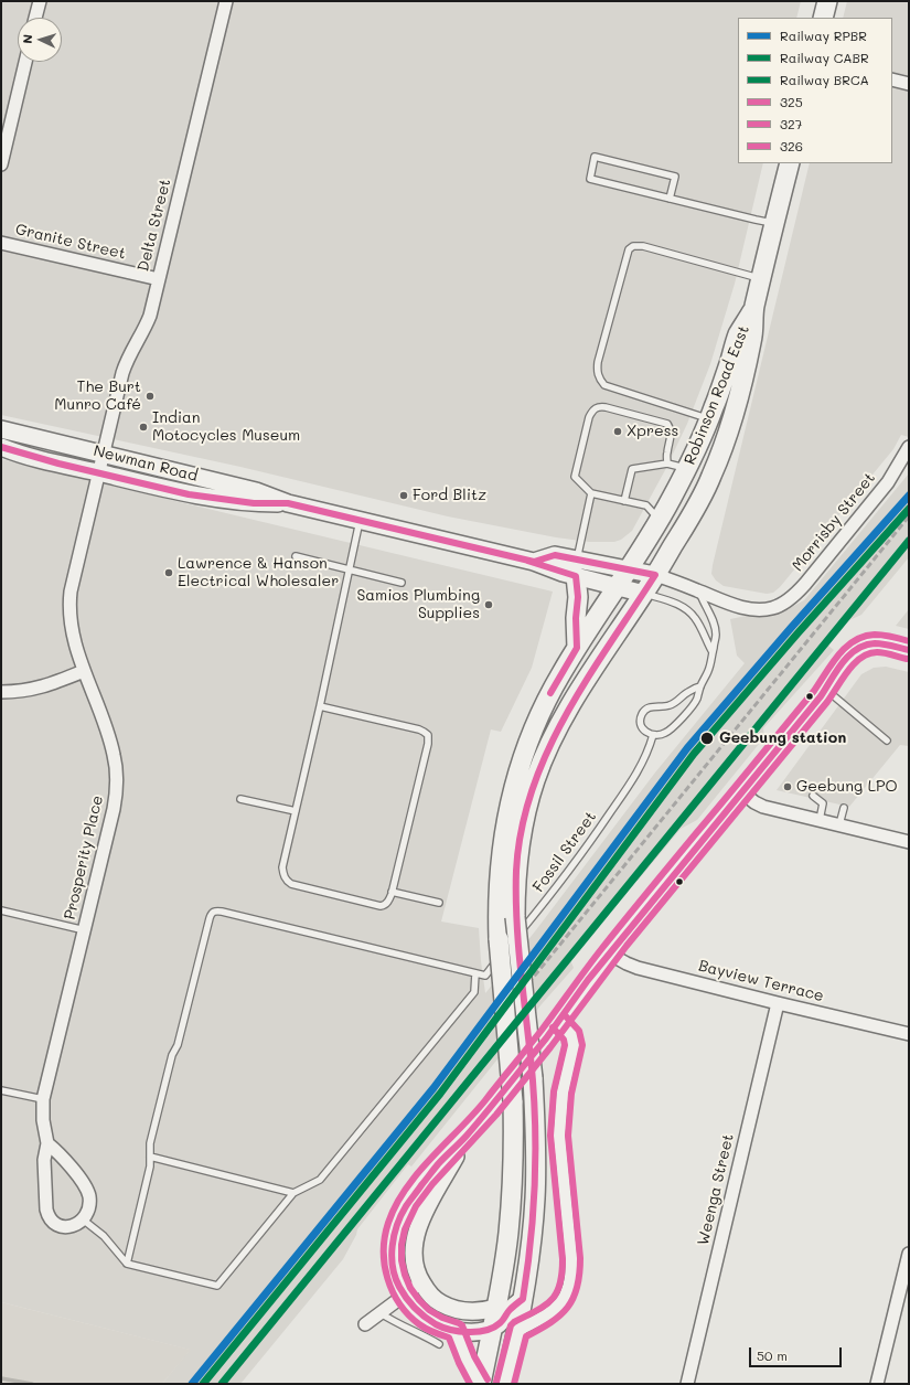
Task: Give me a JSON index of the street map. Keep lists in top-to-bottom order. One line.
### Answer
{"streets":{"main road":["Robinson Road East","Newman Road"],"street":["Delta Street","Granite Street","Morrisby Street","Prosperity Place","Bayview Terrace","Weenga Street"],"lane":["Fossil Street"]},"crossings":[["Delta Street","Granite Street"],["Delta Street","Newman Road"],["Delta Street","Prosperity Place"],["Robinson Road East","Newman Road"],["Robinson Road East","Fossil Street"],["Newman Road","Morrisby Street"],["Newman Road","Prosperity Place"],["Bayview Terrace","Weenga Street"]],"places":["The Burt Munro Café","Indian Motocycles Museum","Xpress","Ford Blitz","Lawrence & Hanson Electrical Wholesaler","Samios Plumbing Supplies","Geebung station","Geebung LPO"],"lines":["transit line 325","rail line RPBR","rail line CABR","rail line BRCA","transit line 326","transit line 327"],"legend":["Railway RPBR","Railway CABR","Railway BRCA","325","327","326"],"scale_bar":"50 m","north":"left"}
